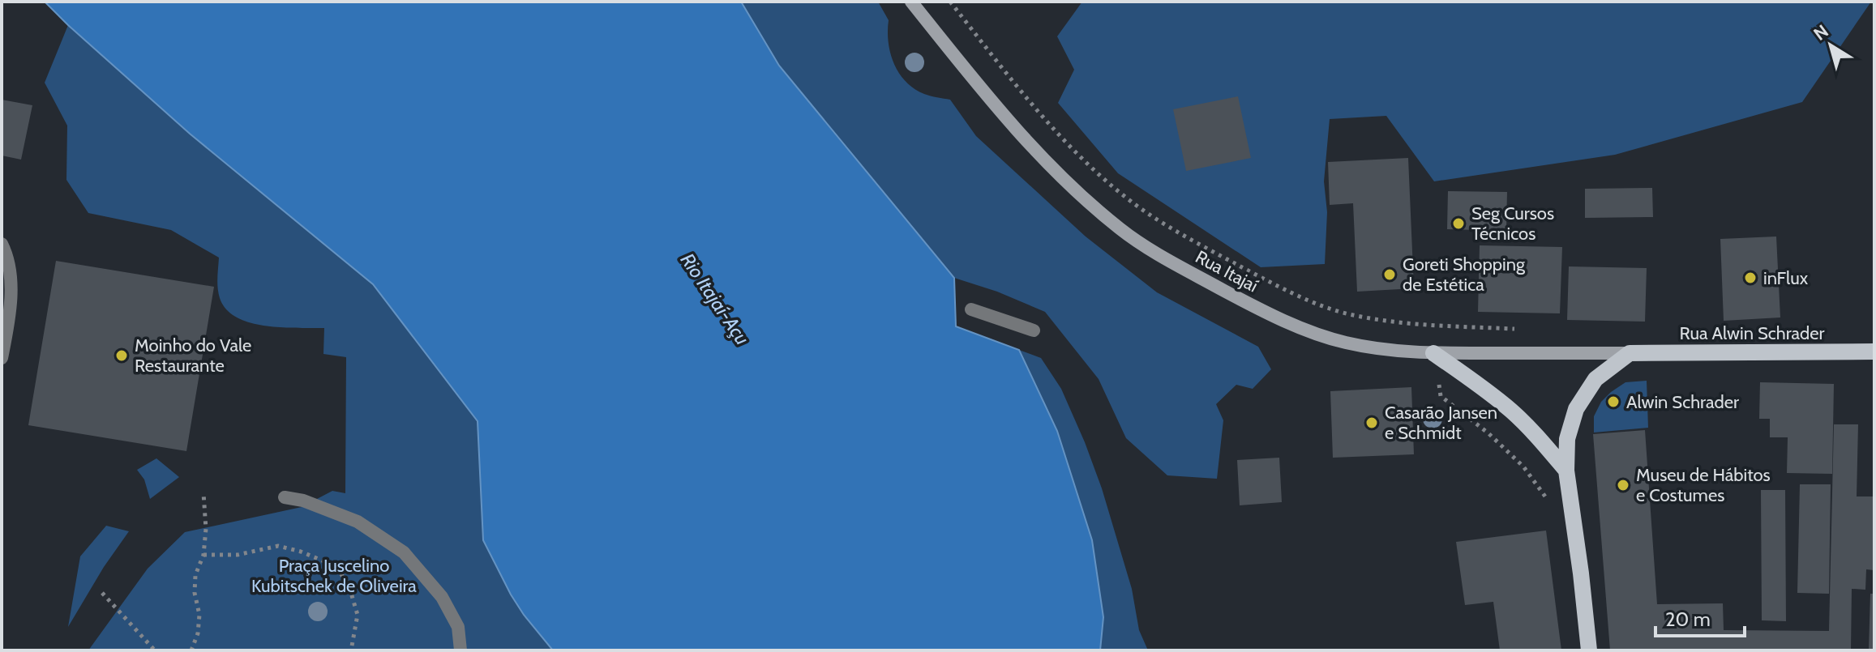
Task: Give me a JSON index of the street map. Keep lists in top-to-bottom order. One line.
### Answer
{"streets":{"main road":["Rua Itajaí","Rua Alwin Schrader"]},"crossings":[["Rua Itajaí","Rua Alwin Schrader"]],"water":["Rio Itajaí-Açu"],"parks":["Praça Juscelino Kubitschek de Oliveira"],"places":["Seg Cursos Técnicos","Goreti Shopping de Estética","inFlux","Moinho do Vale Restaurante","Alwin Schrader","Casarão Jansen e Schmidt","Museu de Hábitos e Costumes"],"scale_bar":"20 m","north":"top left"}
